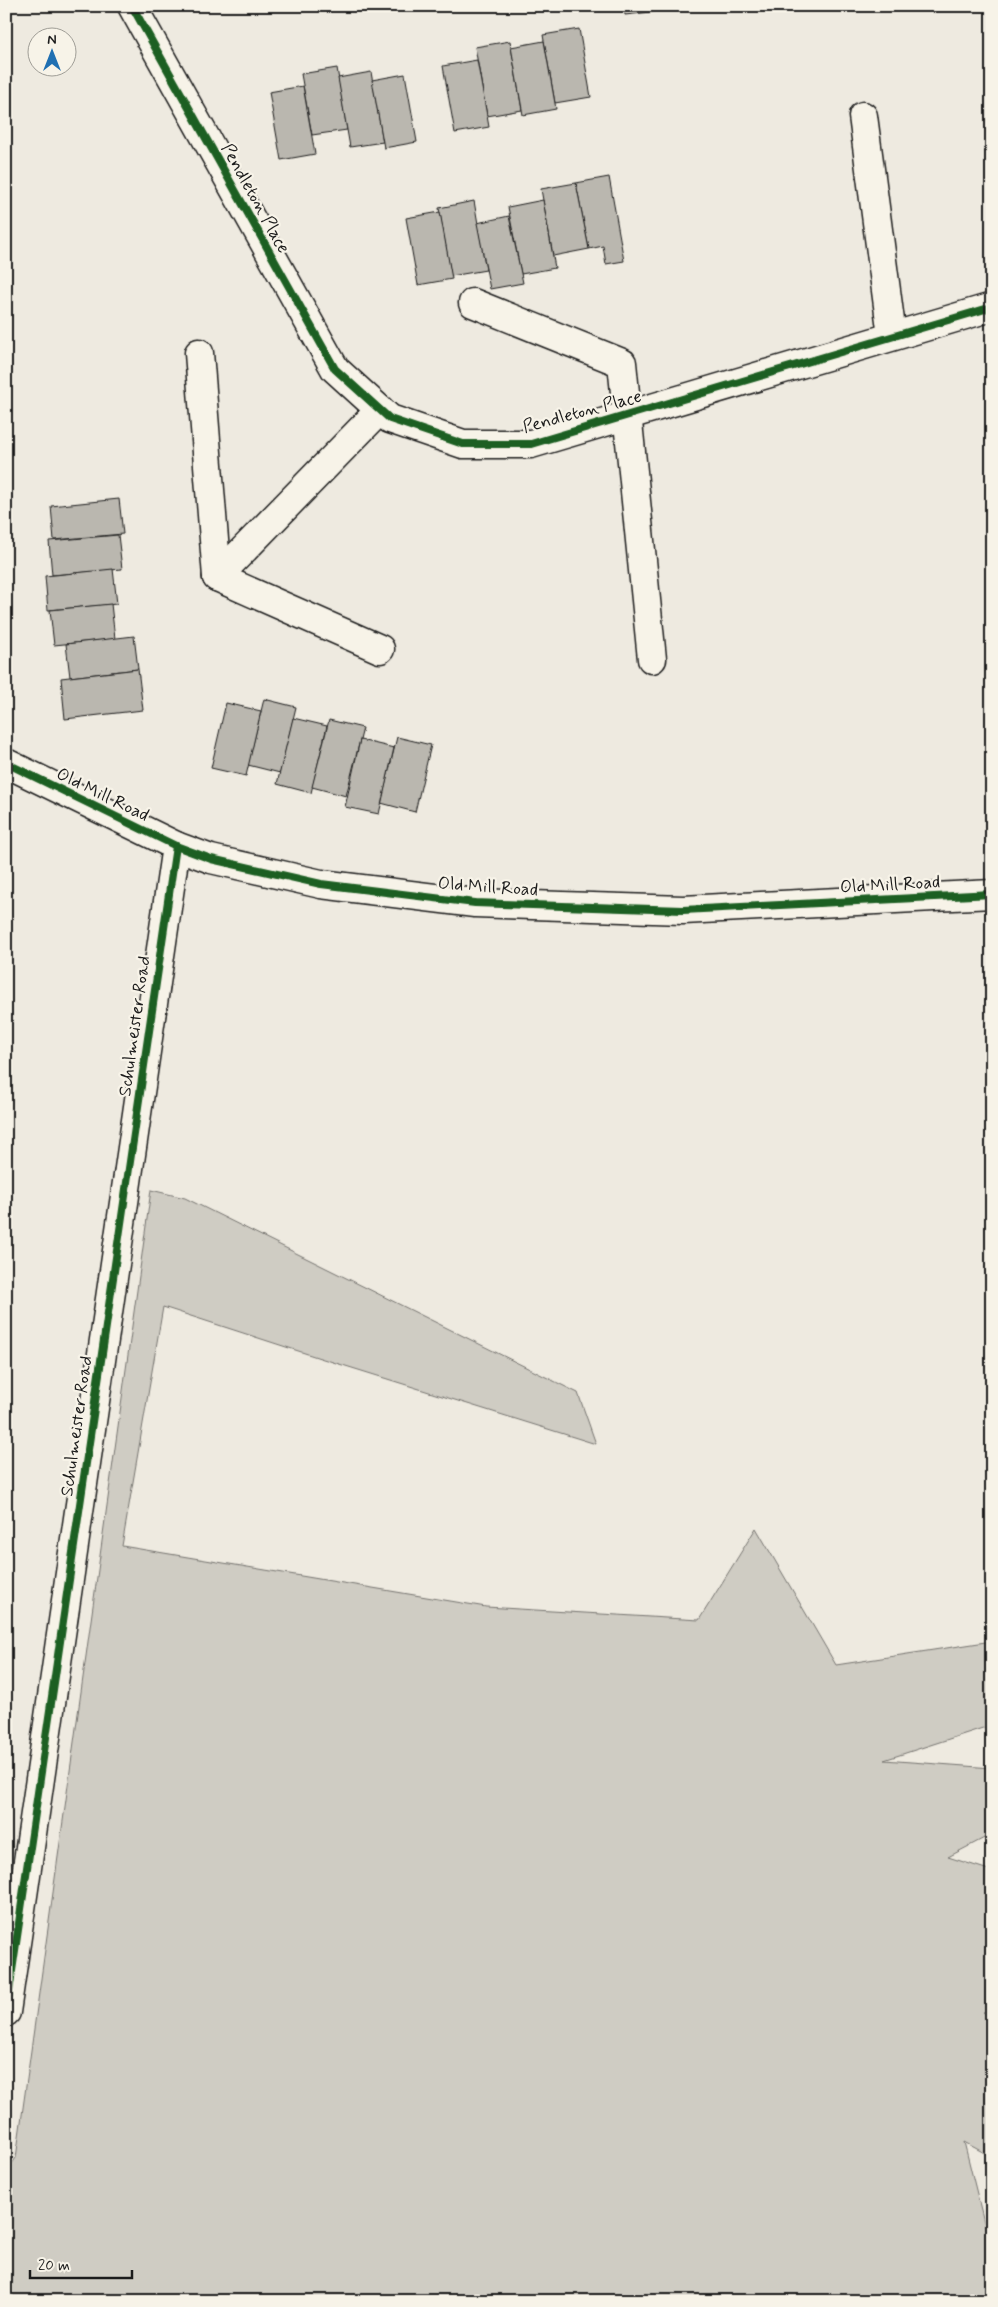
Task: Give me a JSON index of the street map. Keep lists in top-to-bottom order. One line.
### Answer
{"streets":{"street":["Pendleton Place","Old Mill Road","Schulmeister Road"]},"crossings":[["Old Mill Road","Schulmeister Road"]],"scale_bar":"20 m","north":"top"}
